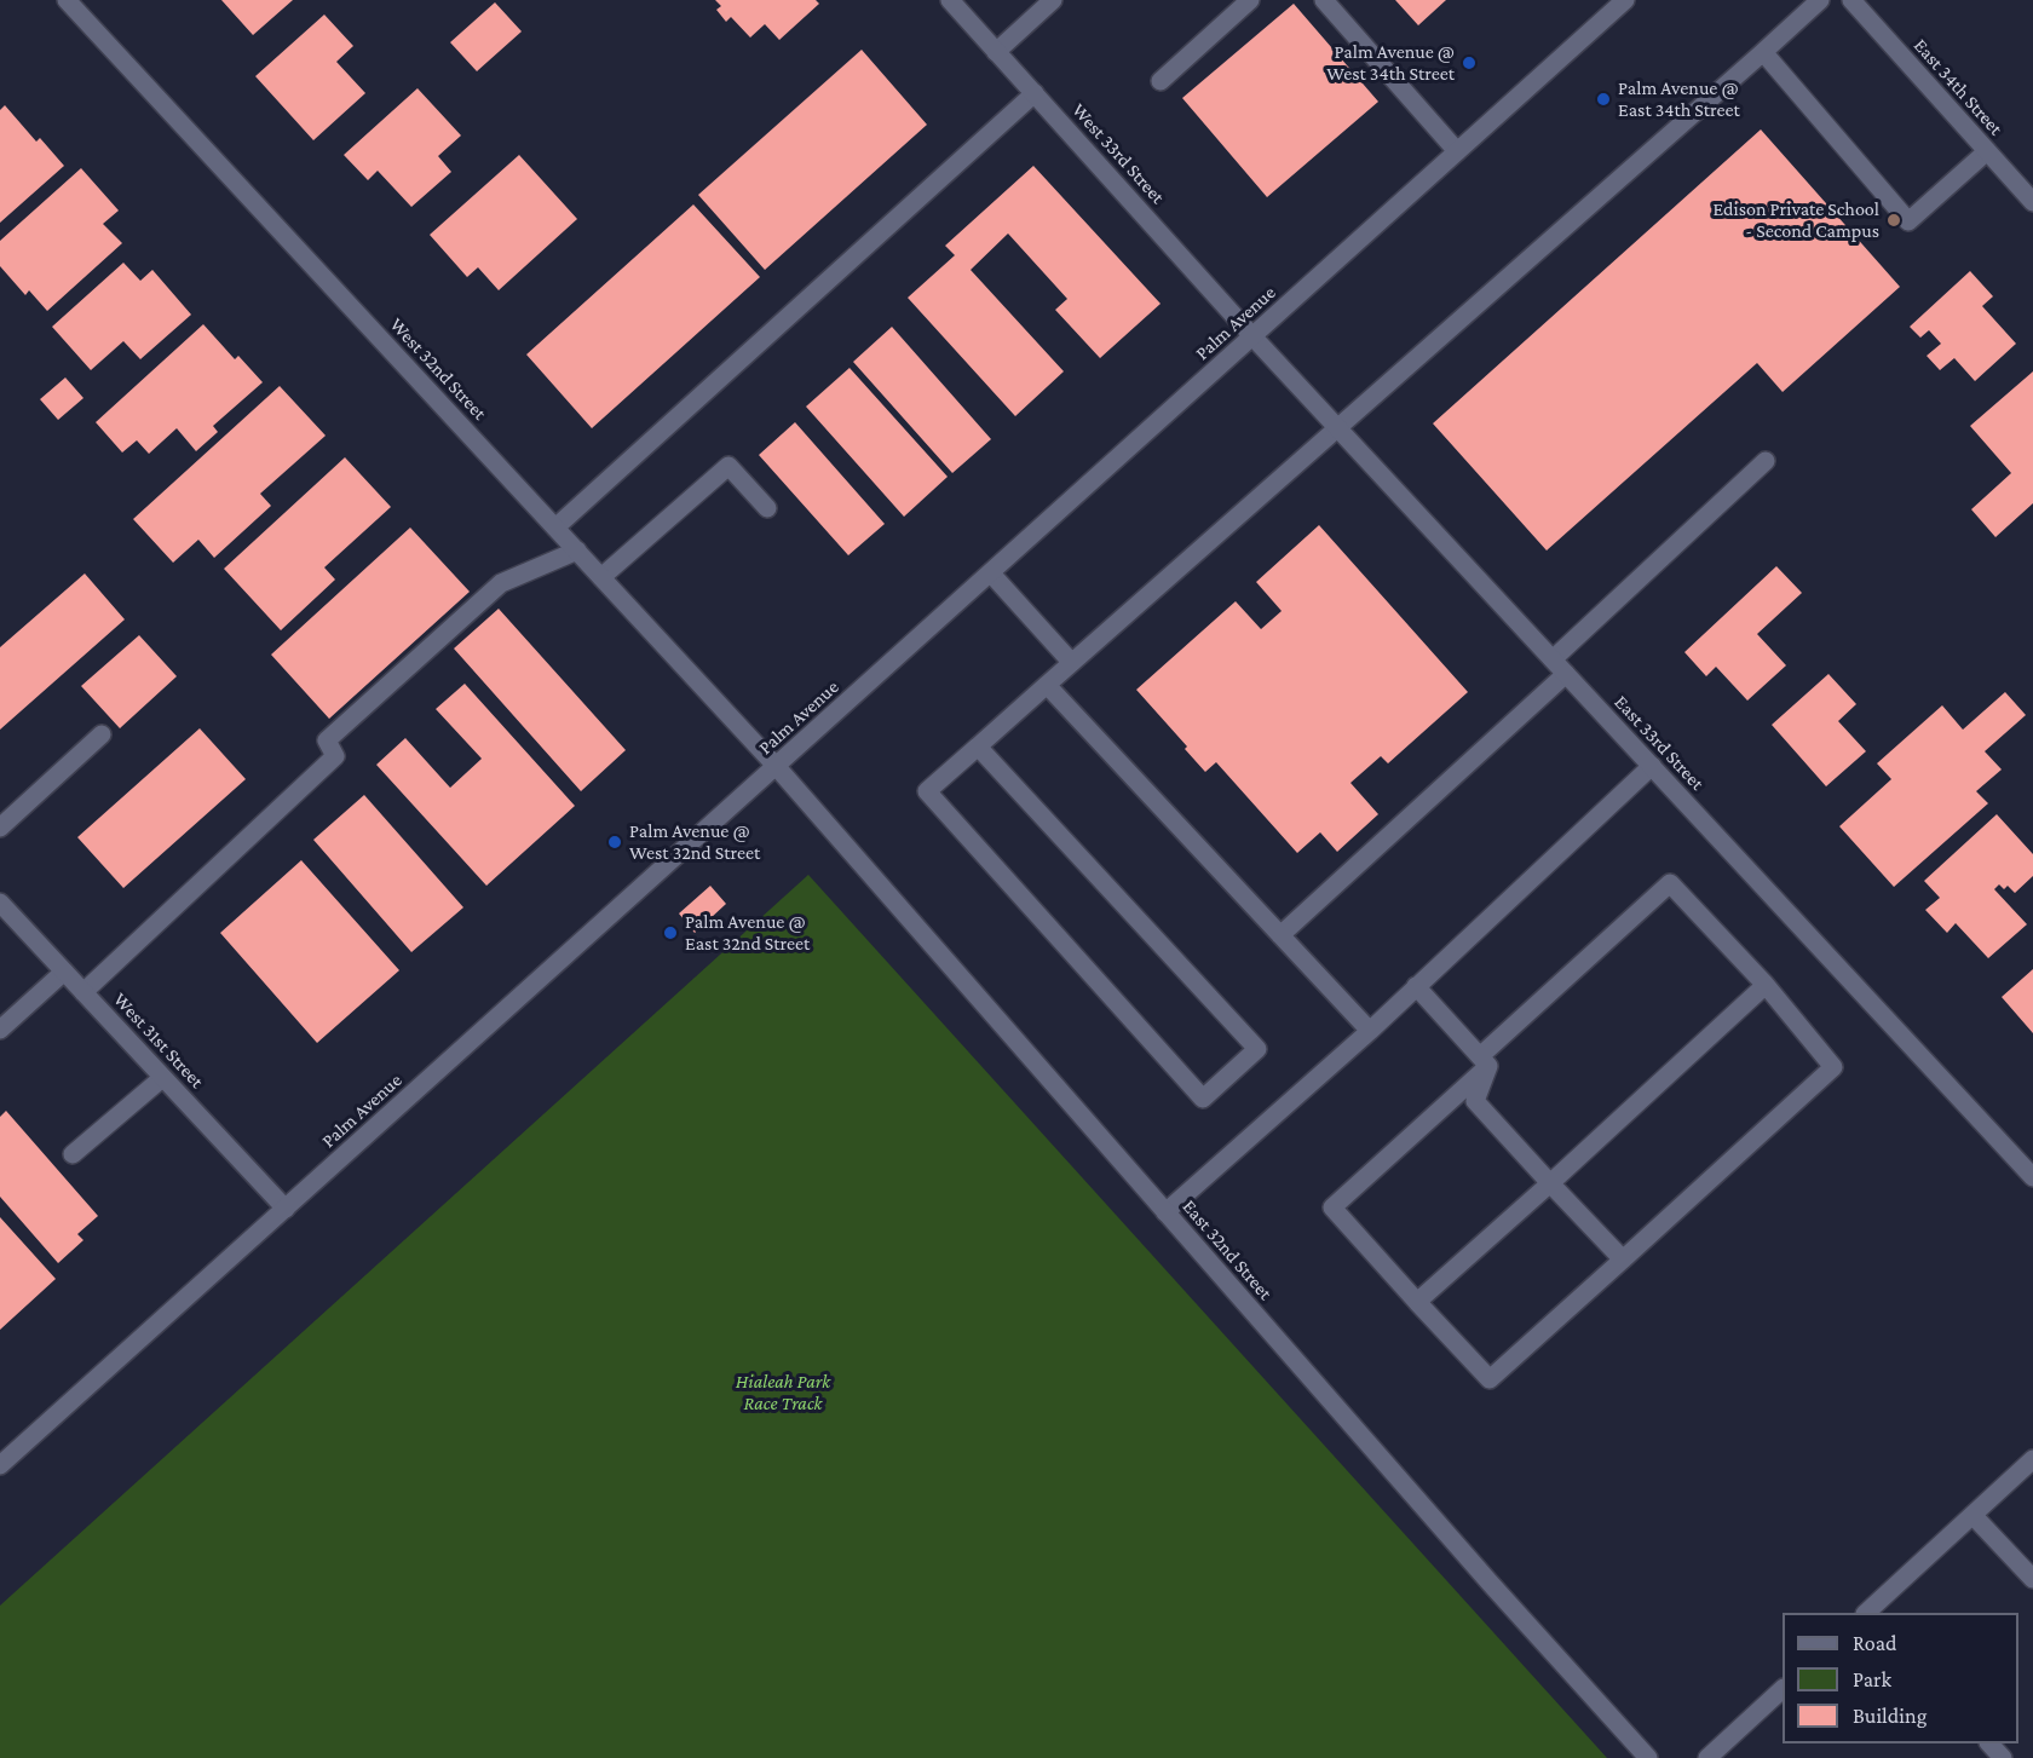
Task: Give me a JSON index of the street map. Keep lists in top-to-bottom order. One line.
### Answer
{"streets":{"street":["East 34th Street","West 33rd Street","Palm Avenue","West 32nd Street","East 33rd Street","West 31st Street","East 32nd Street"]},"crossings":[["West 33rd Street","Palm Avenue"],["West 33rd Street","East 33rd Street"],["Palm Avenue","West 32nd Street"],["Palm Avenue","East 33rd Street"],["Palm Avenue","West 31st Street"],["Palm Avenue","East 32nd Street"],["West 32nd Street","East 32nd Street"]],"parks":["Hialeah Park Race Track"],"places":["Palm Avenue @ West 34th Street","Palm Avenue @ East 34th Street","Edison Private School - Second Campus","Palm Avenue @ West 32nd Street","Palm Avenue @ East 32nd Street"],"legend":["Road","Park","Building"]}
